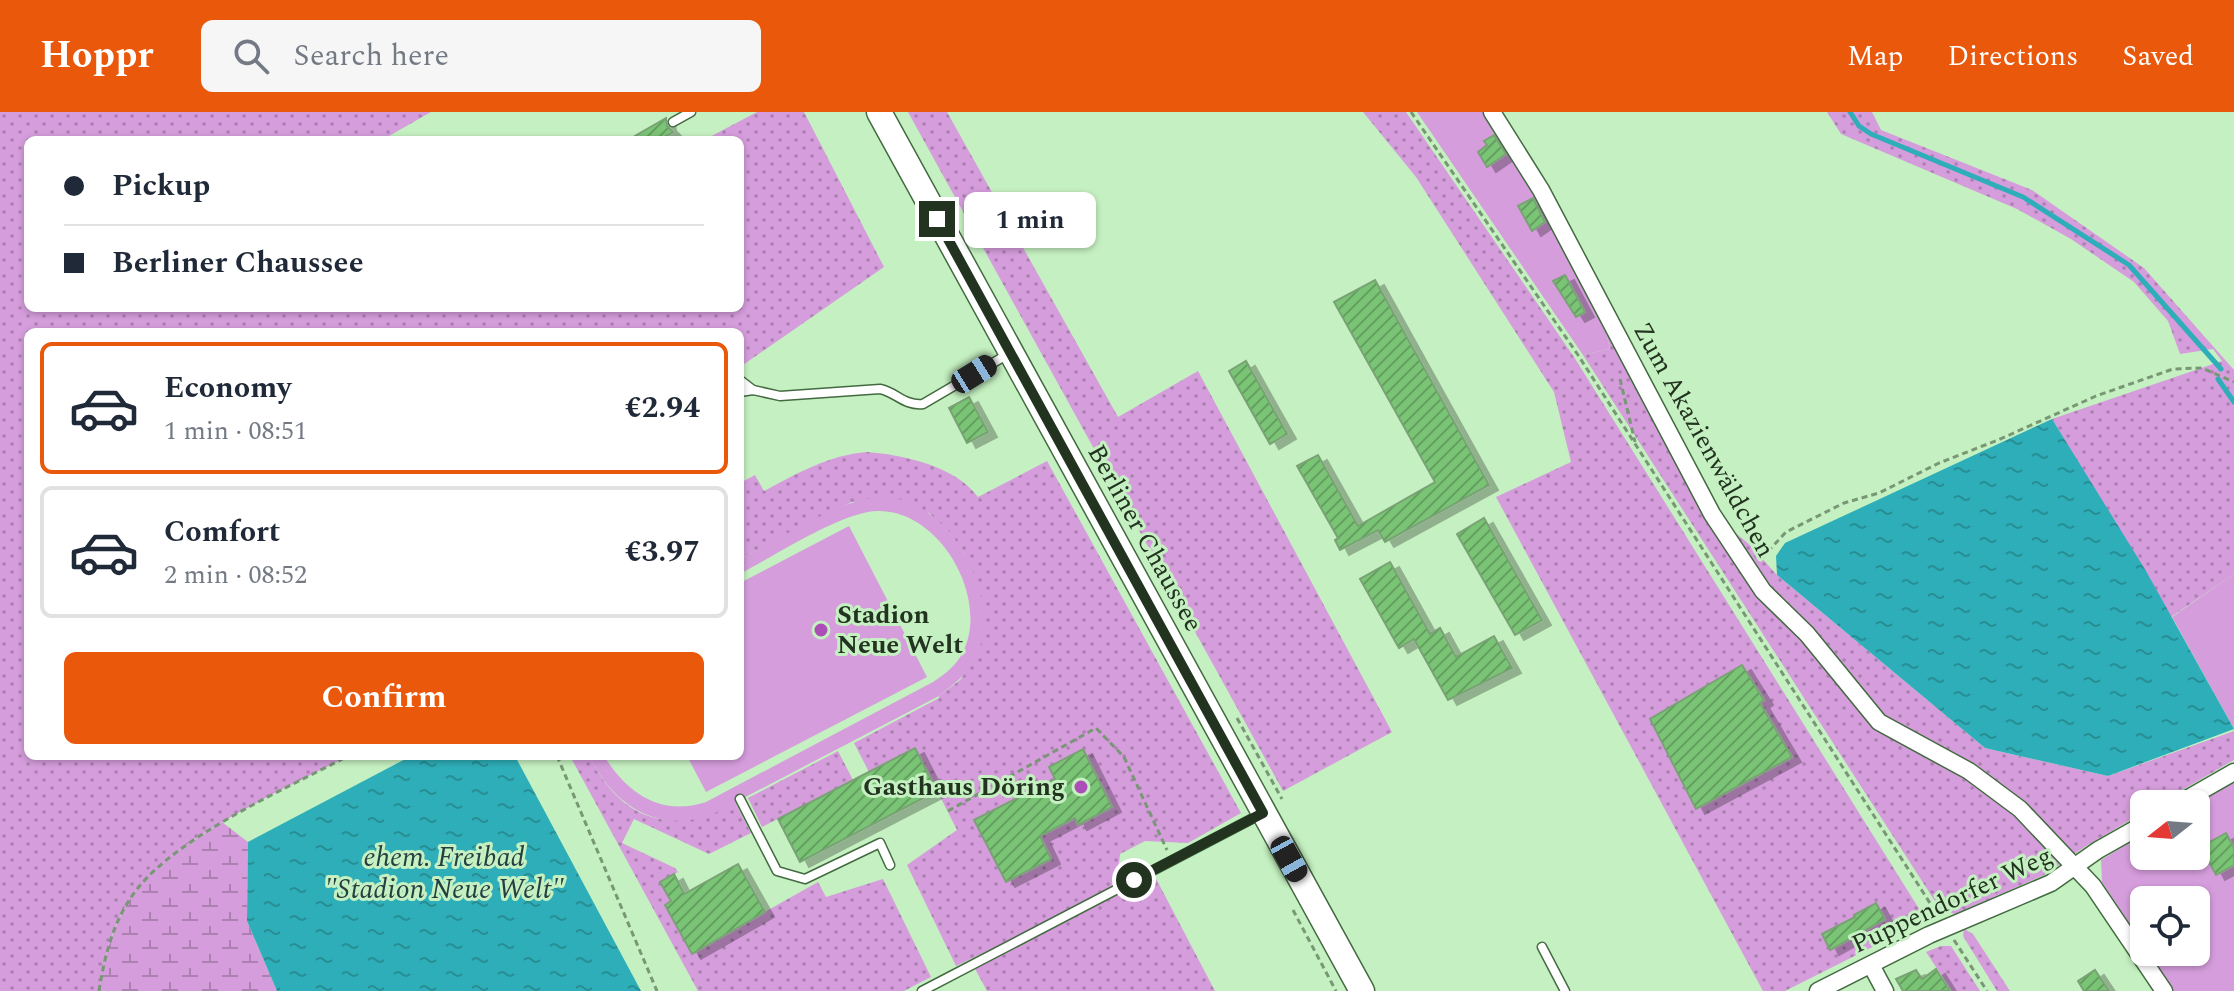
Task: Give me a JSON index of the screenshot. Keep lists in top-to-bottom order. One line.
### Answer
{"streets":{"main road":["Berliner Chaussee"],"street":["Zum Akazienwäldchen","Puppendorfer Weg"]},"crossings":[["Zum Akazienwäldchen","Puppendorfer Weg"]],"water":["ehem. Freibad \"Stadion Neue Welt\""],"places":["Stadion Neue Welt","Gasthaus Döring"],"north":"left","page":{"header":"Hoppr","search":"Search here","nav":["Map","Directions","Saved"],"banner":["Pickup","Berliner Chaussee"],"bubble":"1 min","list":[{"name":"Economy","note":"1 min · 08:51","value":"€2.94"},{"name":"Comfort","note":"2 min · 08:52","value":"€3.97"}],"buttons":"Confirm"}}
